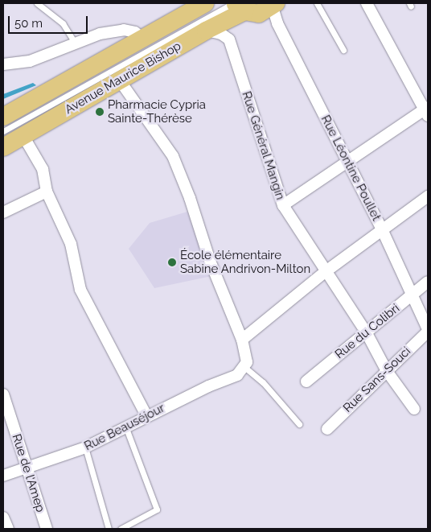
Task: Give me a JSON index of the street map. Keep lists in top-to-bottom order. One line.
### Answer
{"streets":{"main road":["Avenue Maurice Bishop"],"street":["Rue Général Mangin","Rue Léontine Poullet","Rue du Colibri","Rue Sans-Souci","Rue Beauséjour","Rue de l'Amep"]},"crossings":[["Avenue Maurice Bishop","Rue Général Mangin"],["Rue Général Mangin","Rue du Colibri"],["Rue Général Mangin","Rue Sans-Souci"],["Rue Léontine Poullet","Rue du Colibri"],["Rue Léontine Poullet","Rue Sans-Souci"],["Rue Beauséjour","Rue de l'Amep"]],"places":["Pharmacie Cypria Sainte-Thérèse","École élémentaire Sabine Andrivon-Milton"],"scale_bar":"50 m"}
